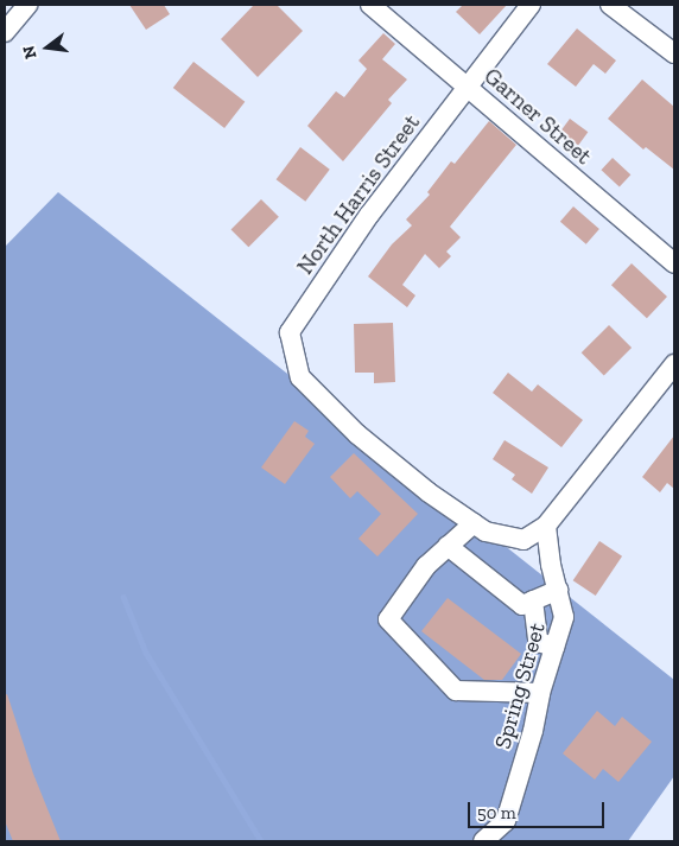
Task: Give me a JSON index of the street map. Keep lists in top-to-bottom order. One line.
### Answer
{"streets":{"street":["Garner Street","North Harris Street","Spring Street"]},"crossings":[["Garner Street","North Harris Street"]],"scale_bar":"50 m","north":"left"}
